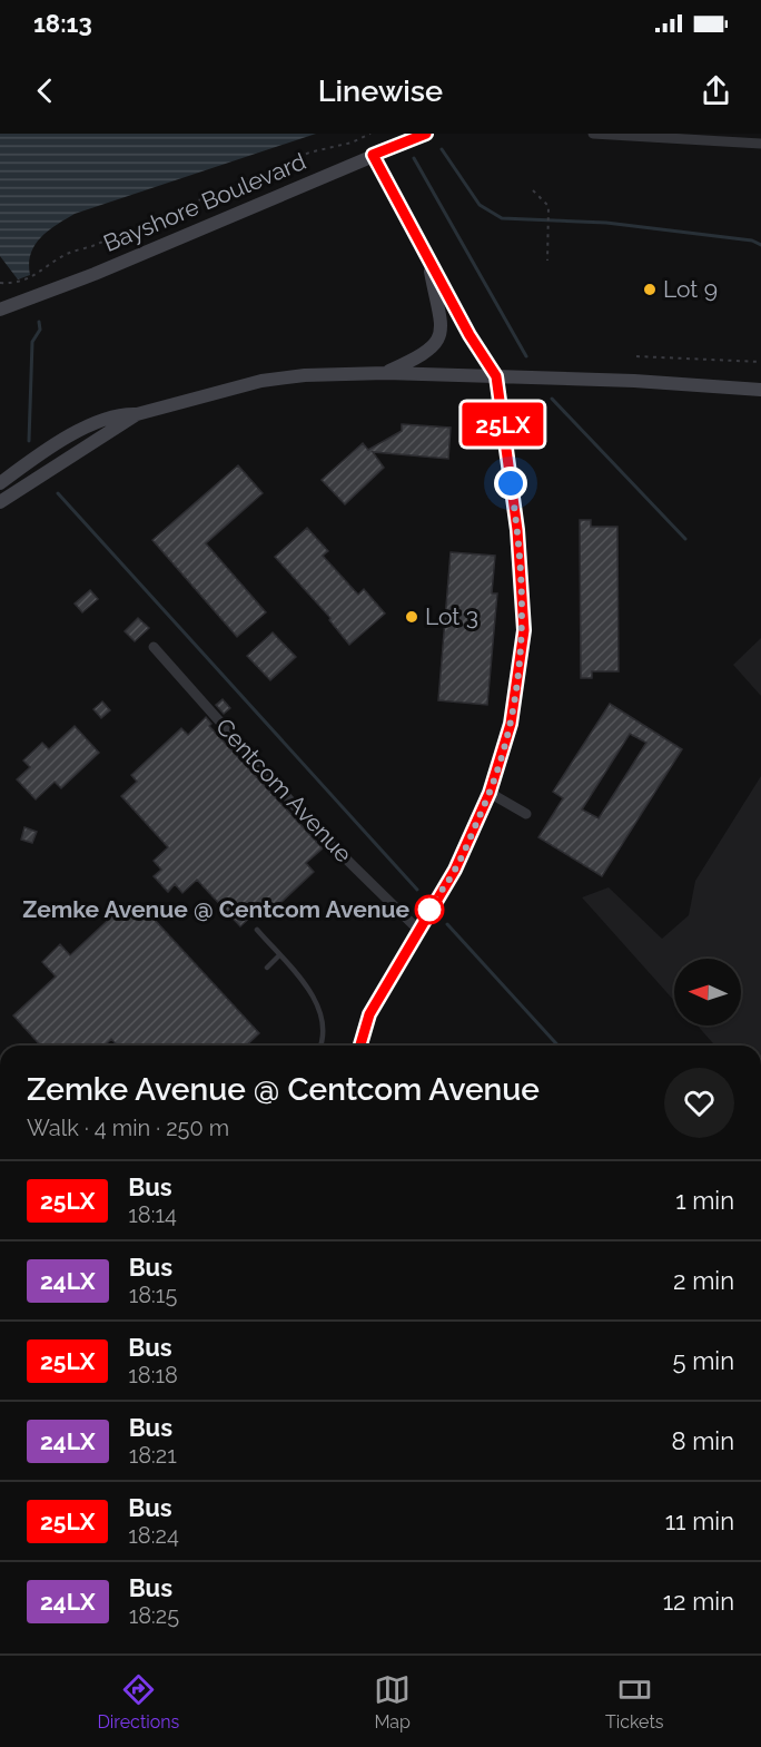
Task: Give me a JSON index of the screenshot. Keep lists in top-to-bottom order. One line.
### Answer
{"streets":{"street":["Bayshore Boulevard","Centcom Avenue"]},"places":["Lot 9","Lot 3","Zemke Avenue @ Centcom Avenue"],"lines":["bus line 25LX"],"north":"left","page":{"status":"18:13","header":"Linewise","on_map":"25LX","heading":["Zemke Avenue @ Centcom Avenue","Walk · 4 min · 250 m"],"list":[{"mark":"25LX","name":"Bus","note":"18:14","value":"1 min"},{"mark":"24LX","name":"Bus","note":"18:15","value":"2 min"},{"mark":"25LX","name":"Bus","note":"18:18","value":"5 min"},{"mark":"24LX","name":"Bus","note":"18:21","value":"8 min"},{"mark":"25LX","name":"Bus","note":"18:24","value":"11 min"},{"mark":"24LX","name":"Bus","note":"18:25","value":"12 min"}],"tabs":["Directions","Map","Tickets"]}}
